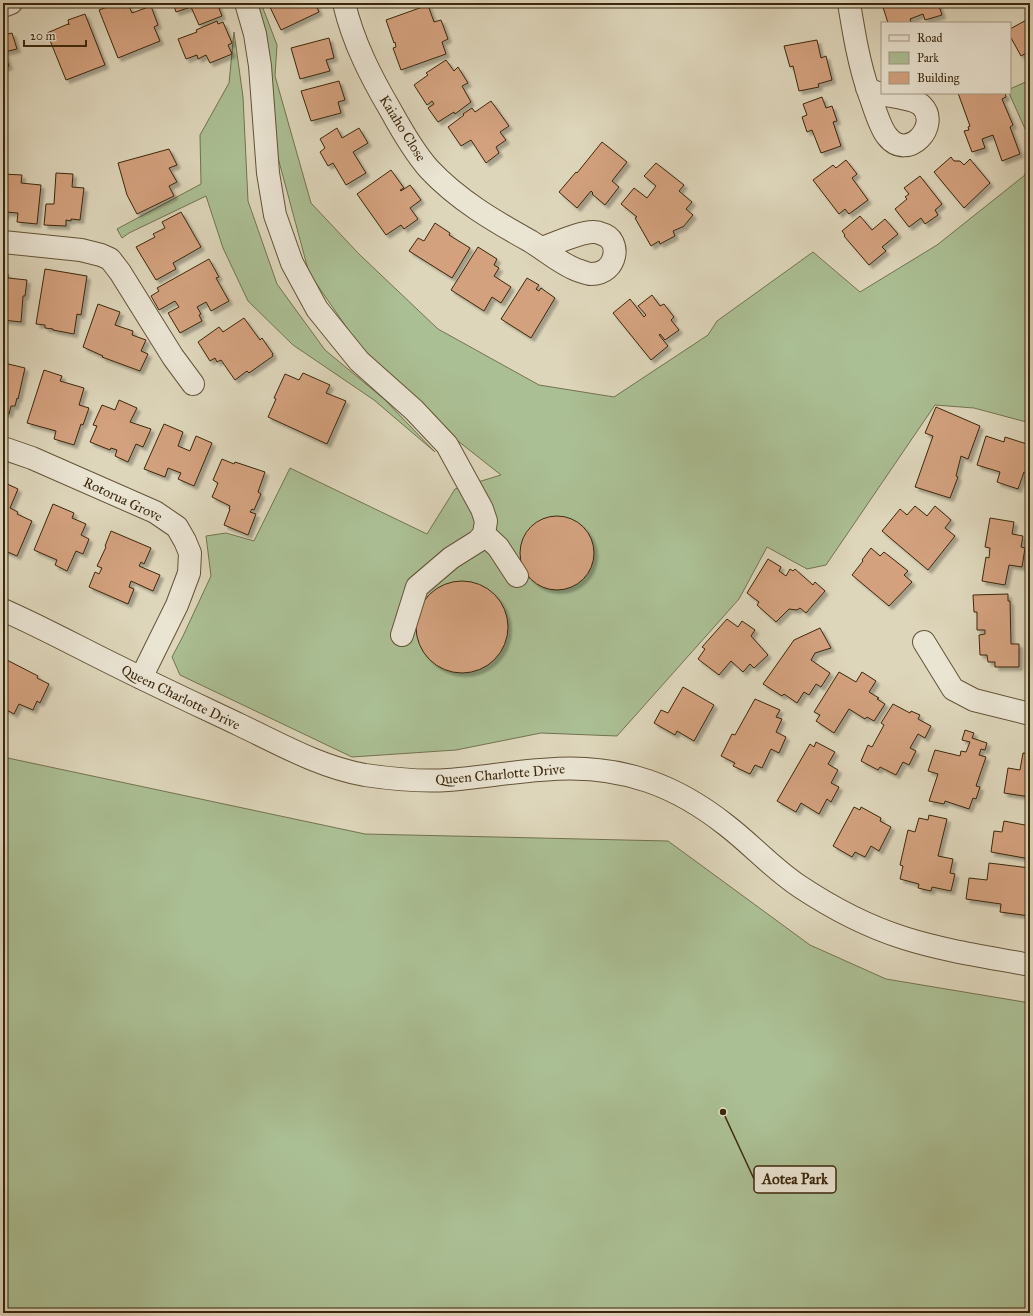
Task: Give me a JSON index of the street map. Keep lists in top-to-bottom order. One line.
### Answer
{"streets":{"street":["Kaiaho Close","Rotorua Grove","Queen Charlotte Drive"]},"crossings":[["Rotorua Grove","Queen Charlotte Drive"]],"places":["Aotea Park"],"legend":["Road","Park","Building"],"scale_bar":"20 m"}
